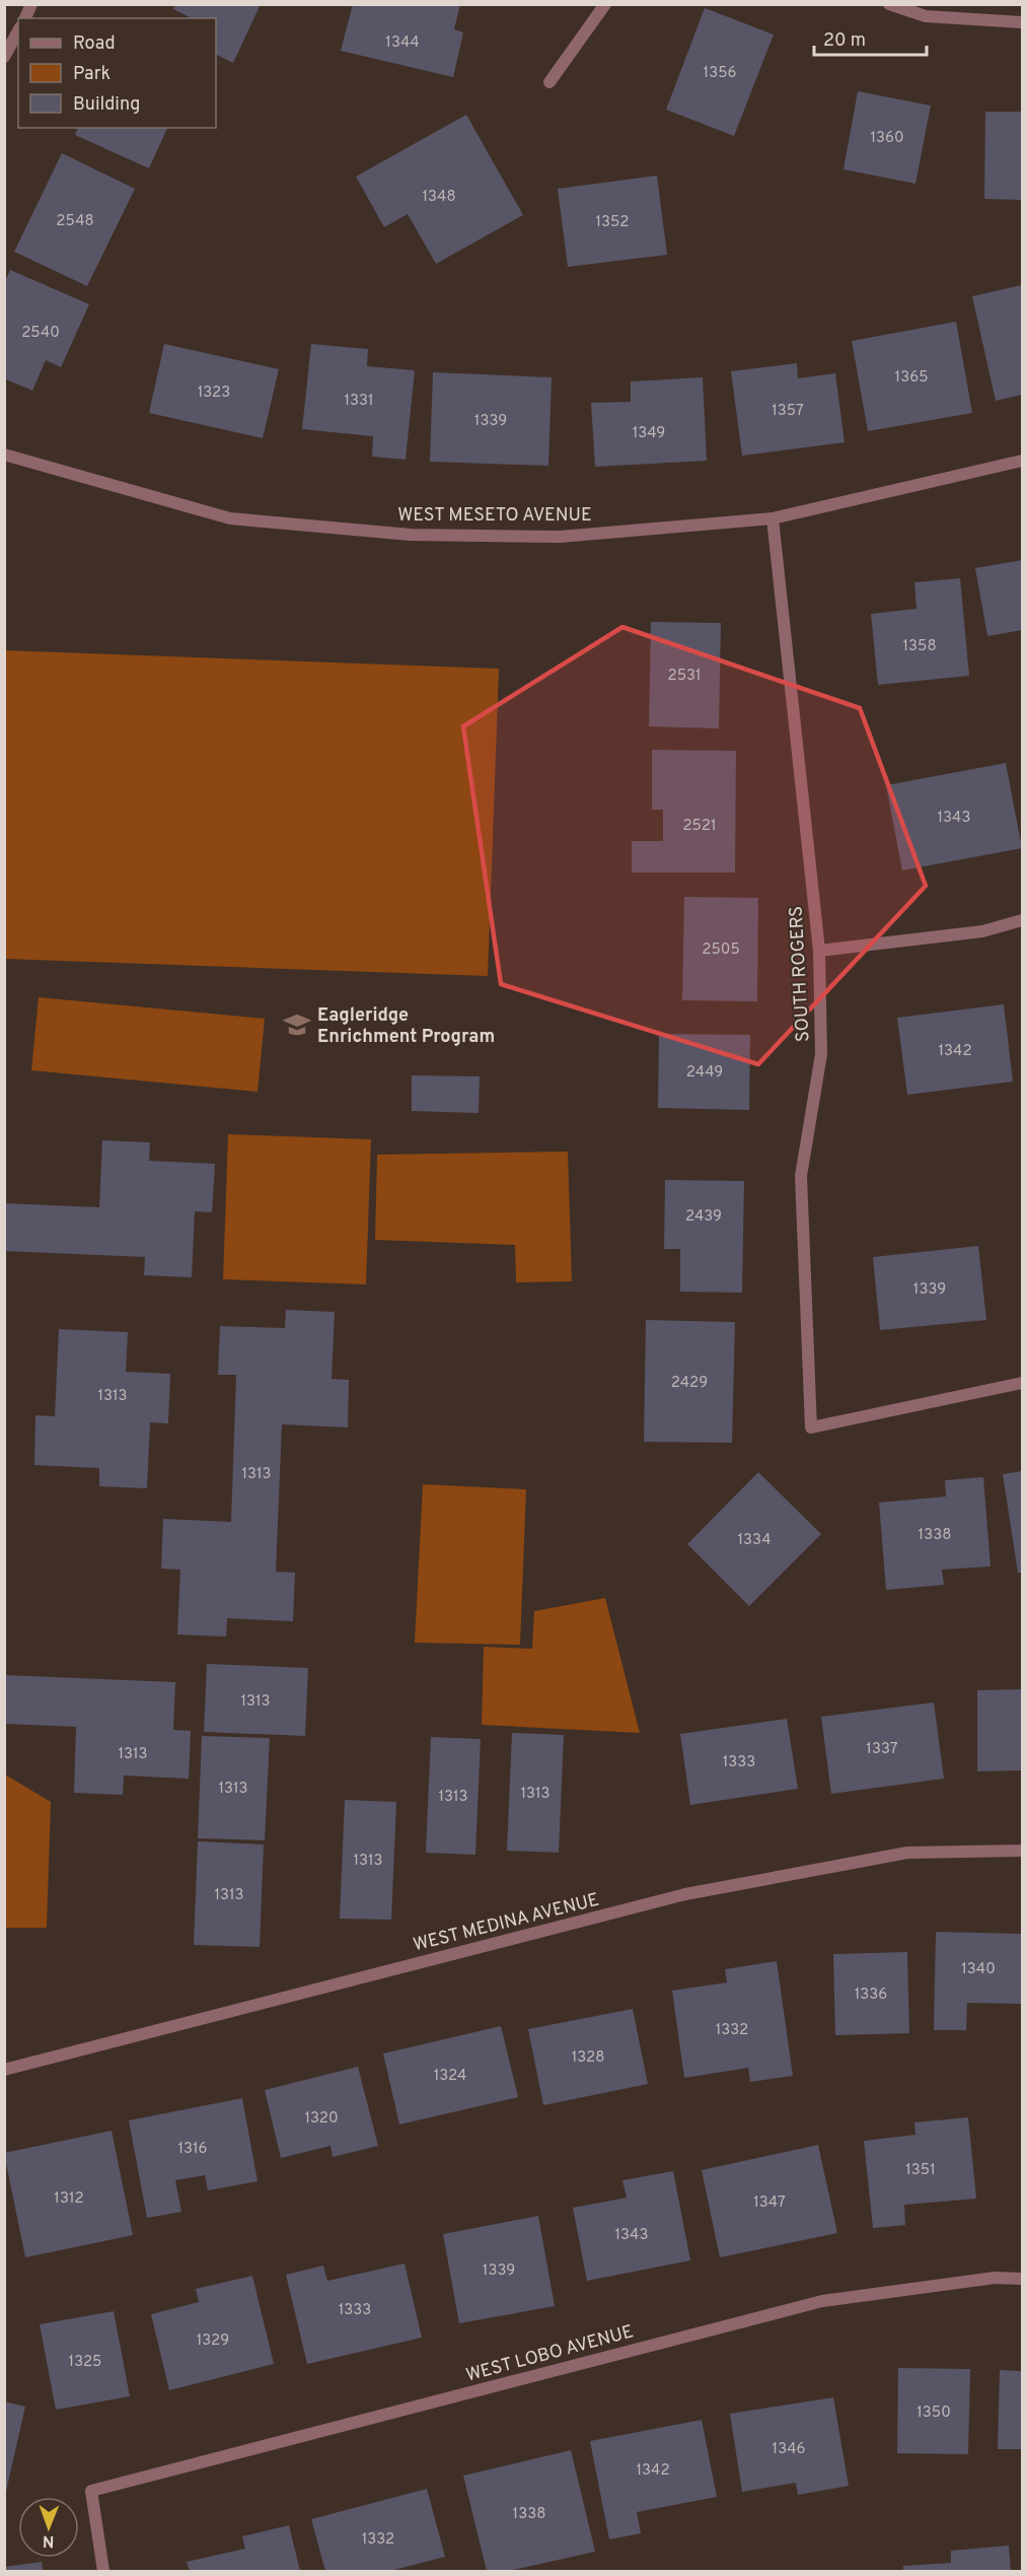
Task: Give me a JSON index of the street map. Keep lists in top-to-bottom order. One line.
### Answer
{"streets":{"street":["WEST MESETO AVENUE","SOUTH ROGERS","WEST MEDINA AVENUE","WEST LOBO AVENUE"]},"crossings":[["WEST MESETO AVENUE","SOUTH ROGERS"]],"places":{"school or university":["Eagleridge Enrichment Program"]},"house_numbers":["1344","1356","1360","1348","2548","1352","2540","1365","1323","1331","1357","1339","1349","1358","2531","1343","2521","2505","1342","2449","2439","1339","2429","1313","1313","1338","1334","1313","1337","1313","1333","1313","1313","1313","1313","1313","1340","1336","1332","1328","1324","1320","1316","1351","1312","1347","1343","1339","1333","1329","1325","1350","1346","1342","1338","1332"],"legend":["Road","Park","Building"],"scale_bar":"20 m","north":"bottom"}
